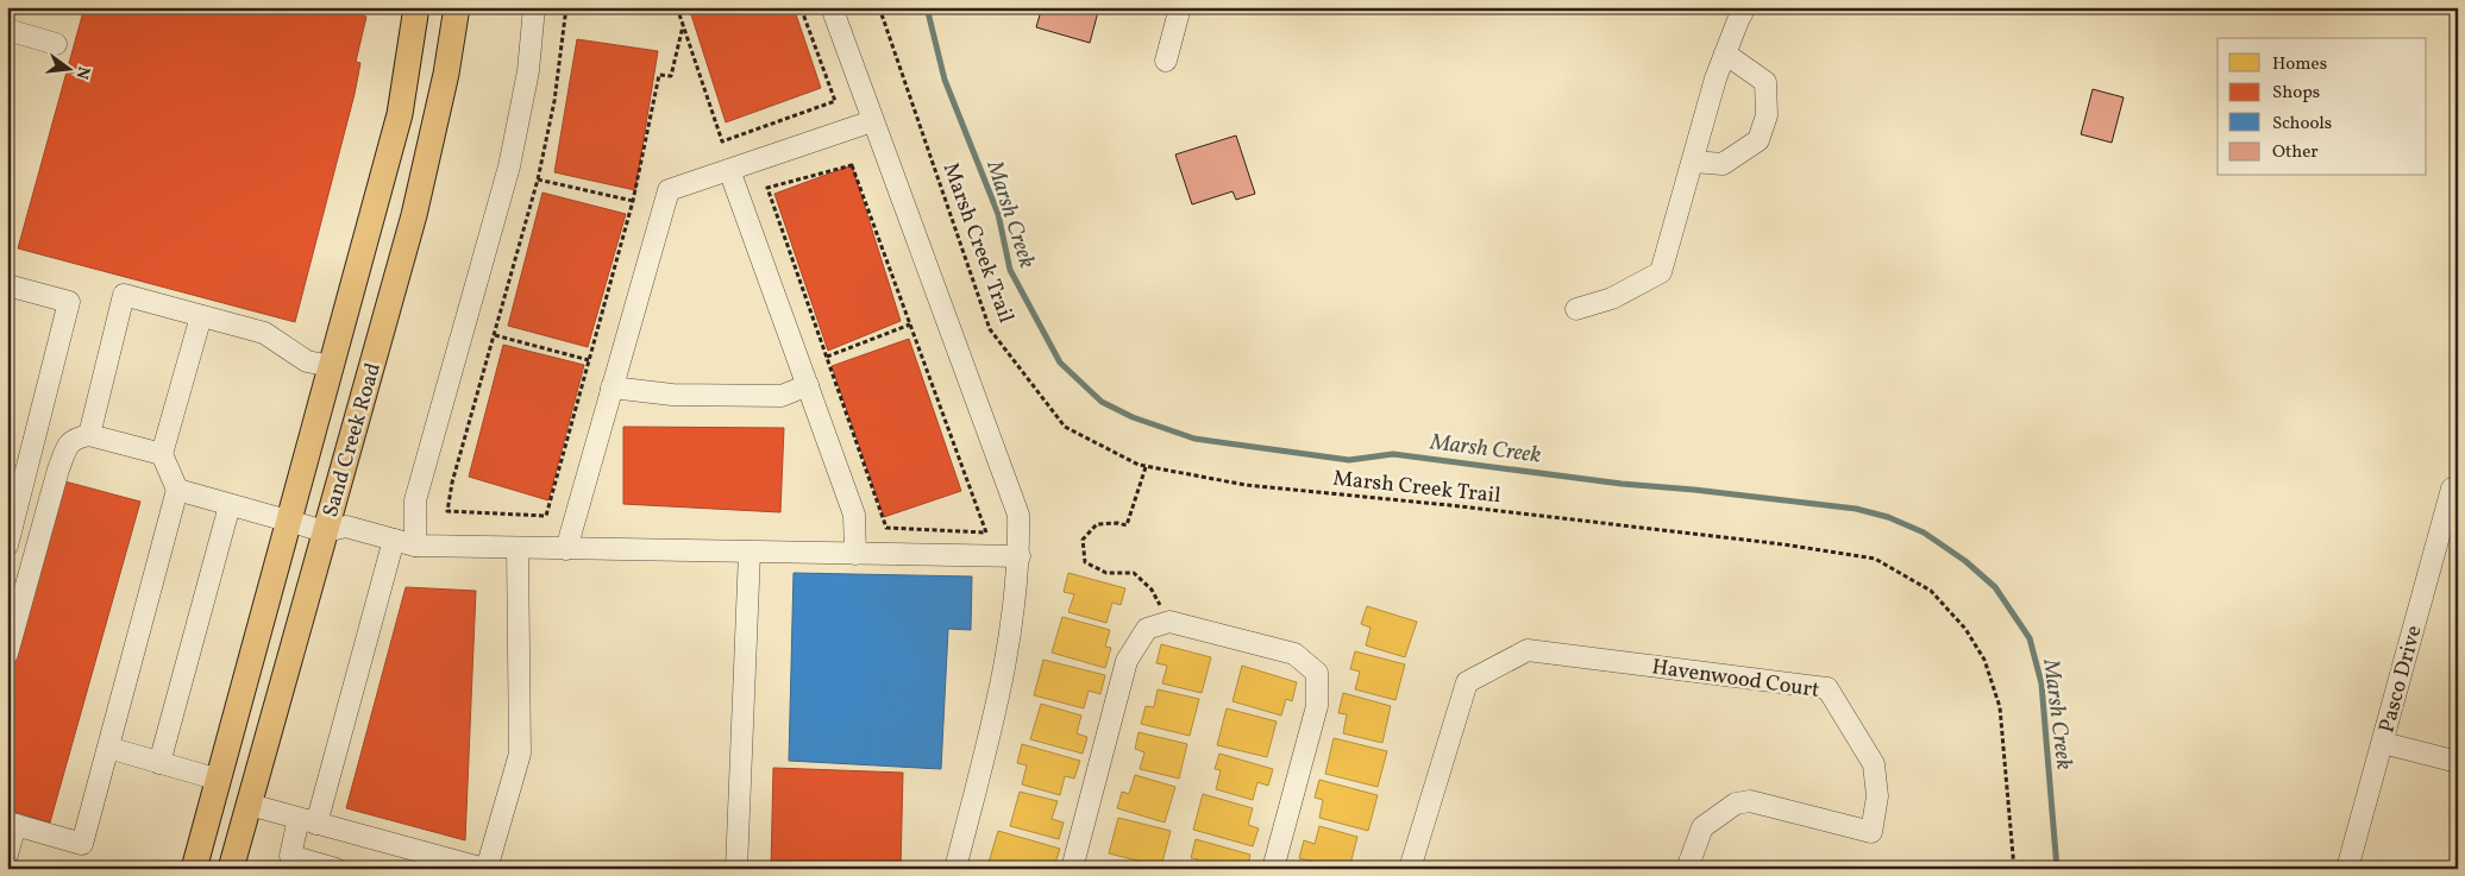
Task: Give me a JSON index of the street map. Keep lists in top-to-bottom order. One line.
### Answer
{"streets":{"main road":["Sand Creek Road"],"street":["Havenwood Court","Pasco Drive"],"path":["Marsh Creek Trail"]},"water":["Marsh Creek"],"legend":["Homes","Shops","Schools","Other"],"north":"right"}
